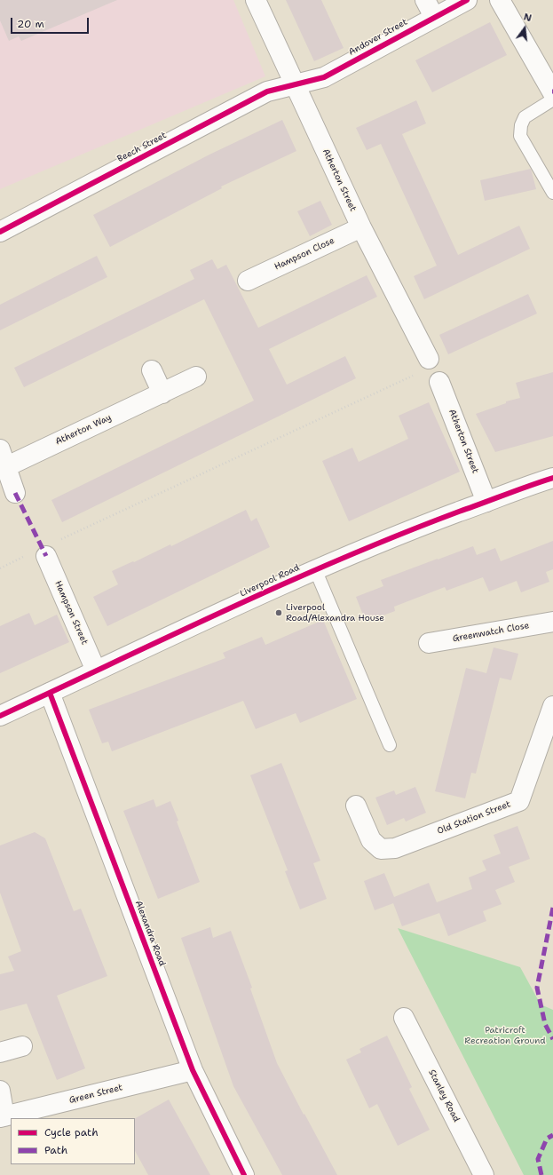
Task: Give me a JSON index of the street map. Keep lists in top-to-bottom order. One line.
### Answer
{"streets":{"street":["Andover Street","Beech Street","Atherton Street","Hampson Close","Atherton Way","Liverpool Road","Hampson Street","Greenwatch Close","Old Station Street","Alexandra Road","Green Street","Stanley Road"]},"crossings":[["Andover Street","Beech Street"],["Andover Street","Atherton Street"],["Beech Street","Atherton Street"],["Atherton Street","Hampson Close"],["Atherton Street","Liverpool Road"],["Liverpool Road","Hampson Street"],["Liverpool Road","Alexandra Road"],["Alexandra Road","Green Street"]],"parks":["Patricroft Recreation Ground"],"places":["Liverpool Road/Alexandra House"],"legend":["Cycle path","Path"],"scale_bar":"20 m","north":"top"}
